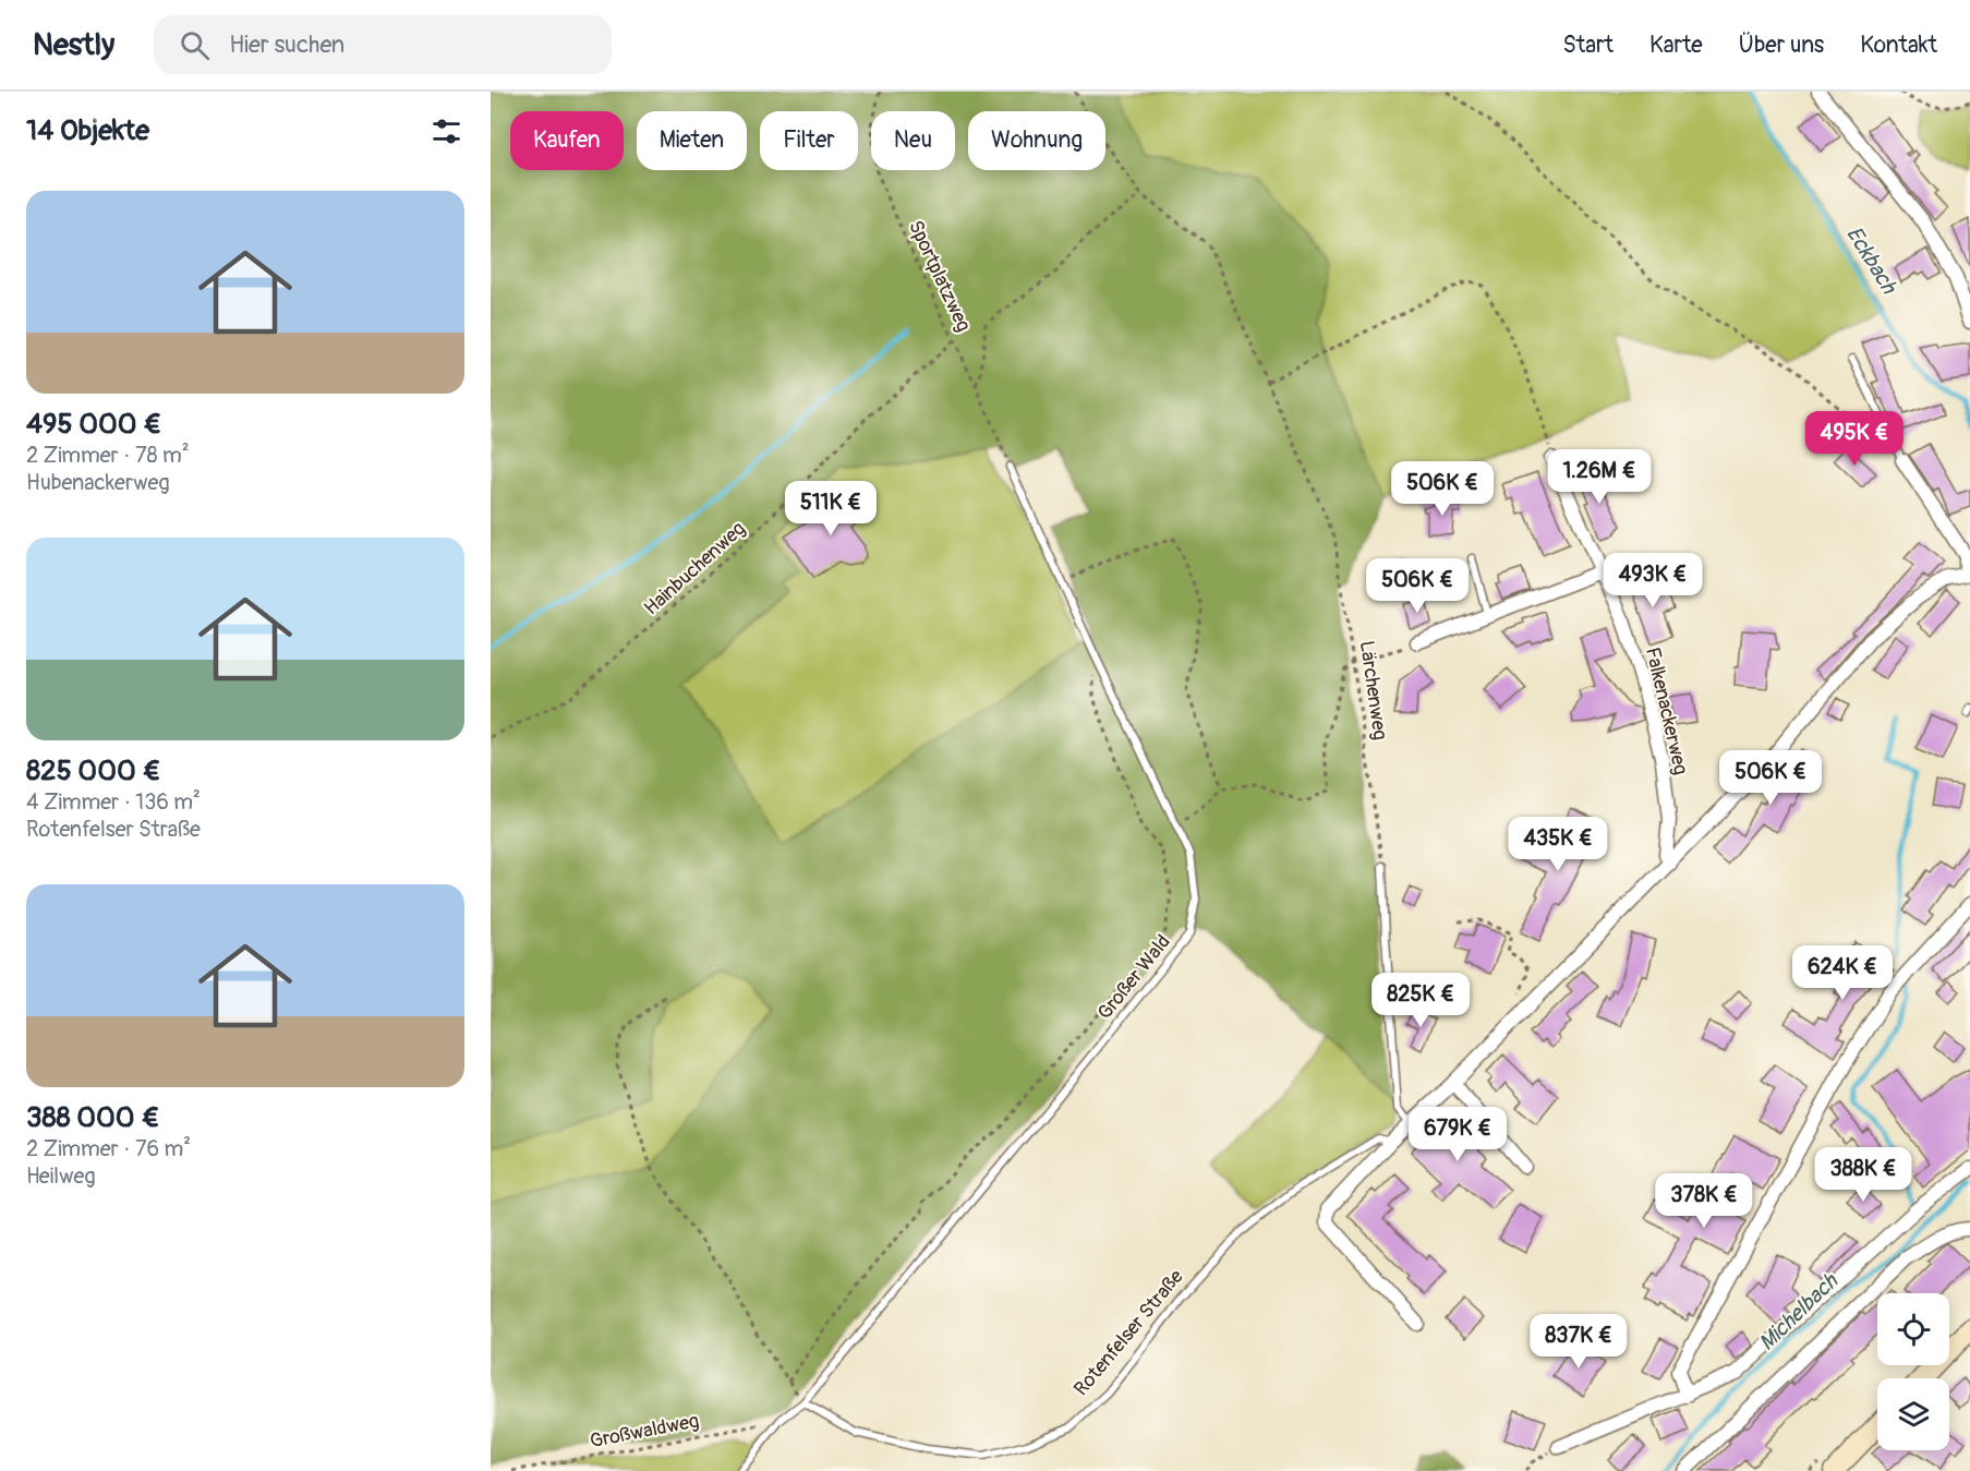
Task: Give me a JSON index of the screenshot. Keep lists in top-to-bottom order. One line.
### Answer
{"streets":{"street":["Falkenackerweg"],"lane":["Großer Wald","Rotenfelser Straße"],"path":["Sportplatzweg","Hainbuchenweg","Lärchenweg","Großwaldweg"]},"crossings":[["Sportplatzweg","Hainbuchenweg"],["Sportplatzweg","Großer Wald"],["Großer Wald","Rotenfelser Straße"]],"water":["Eckbach","Michelbach"],"page":{"header":"Nestly","search":"Hier suchen","nav":["Start","Karte","Über uns","Kontakt"],"heading":"14 Objekte","chip":["Kaufen","Mieten","Filter","Neu","Wohnung"],"list":[{"name":"495 000 €","note":"2 Zimmer · 78 m² · Hubenackerweg"},{"name":"825 000 €","note":"4 Zimmer · 136 m² · Rotenfelser Straße"},{"name":"388 000 €","note":"2 Zimmer · 76 m² · Heilweg"}],"price":["495K €","1.26M €","506K €","511K €","493K €","506K €","506K €","435K €","624K €","825K €","679K €","388K €","378K €","837K €"]}}
